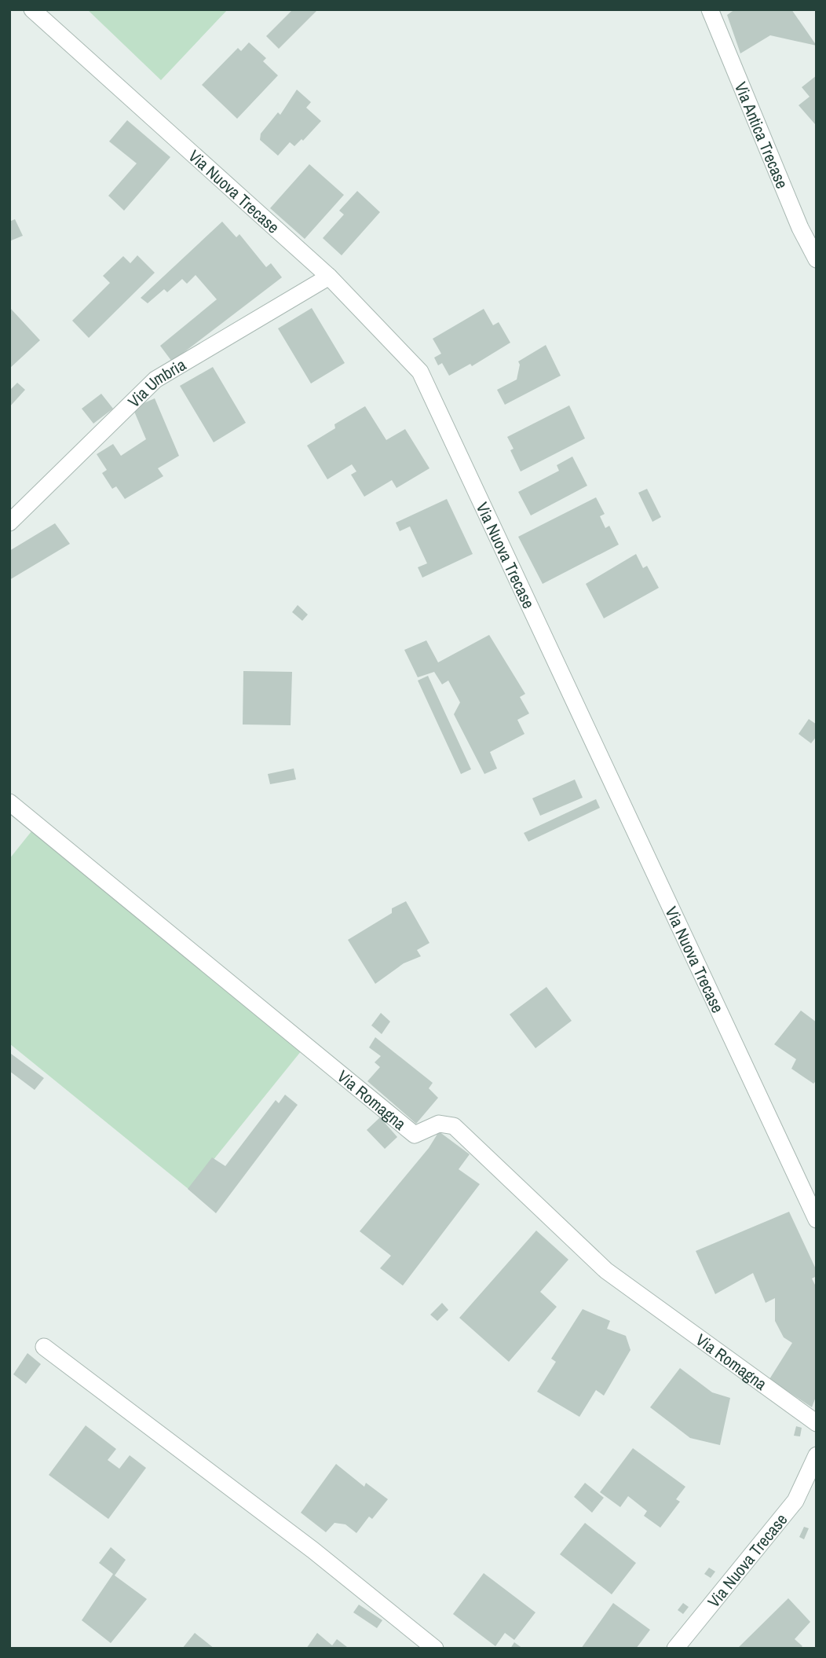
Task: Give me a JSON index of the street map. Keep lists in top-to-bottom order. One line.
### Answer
{"streets":{"street":["Via Antica Trecase","Via Nuova Trecase","Via Umbria","Via Romagna"]},"crossings":[["Via Nuova Trecase","Via Umbria"]]}
